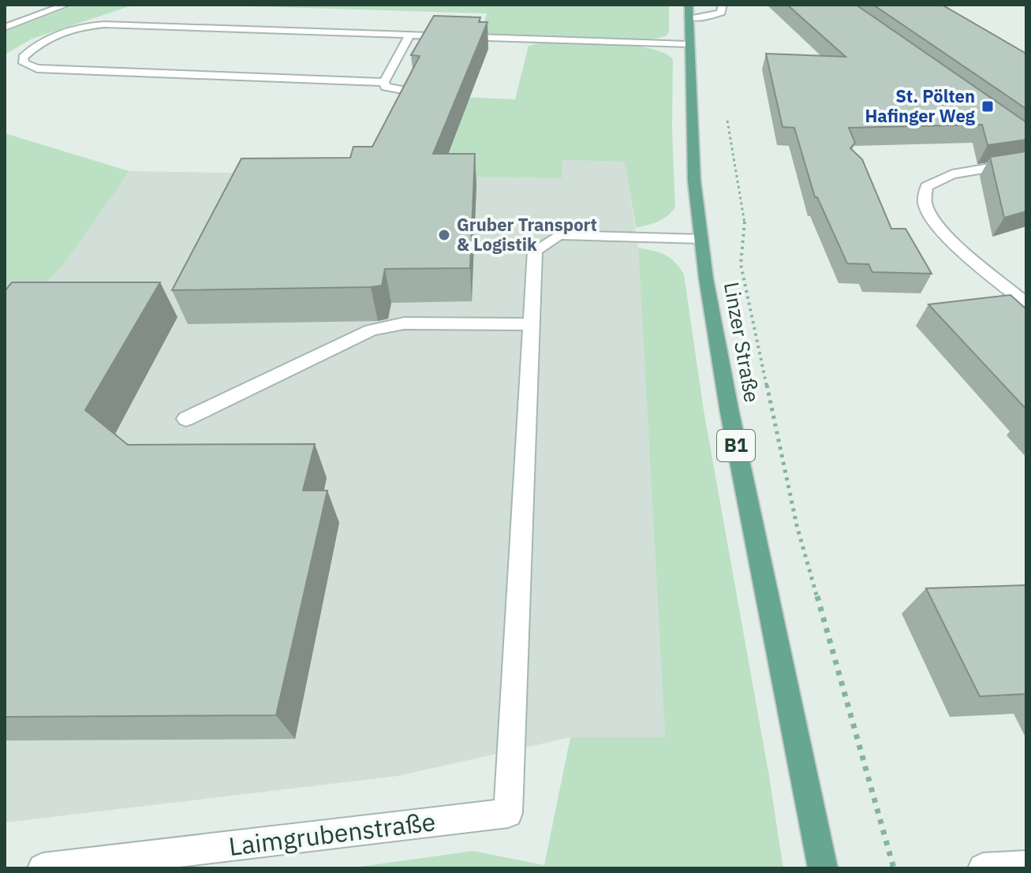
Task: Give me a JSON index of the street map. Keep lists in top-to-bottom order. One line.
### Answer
{"streets":{"main road":["Linzer Straße","B1"],"street":["Laimgrubenstraße"]},"places":{"transit":["St. Pölten Hafinger Weg"],"other":["Gruber Transport & Logistik"]}}
